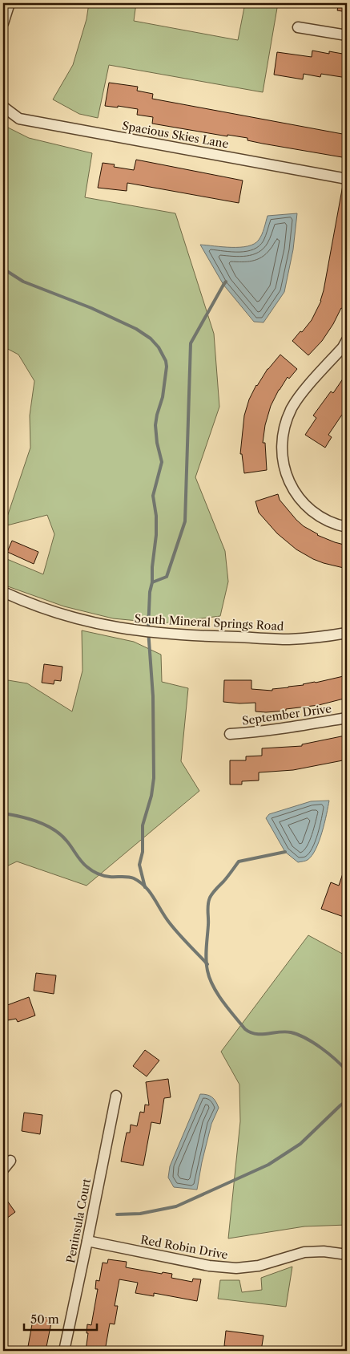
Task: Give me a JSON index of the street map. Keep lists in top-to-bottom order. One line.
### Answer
{"streets":{"street":["Spacious Skies Lane","South Mineral Springs Road","September Drive","Peninsula Court","Red Robin Drive"]},"crossings":[["Peninsula Court","Red Robin Drive"]],"scale_bar":"50 m"}
